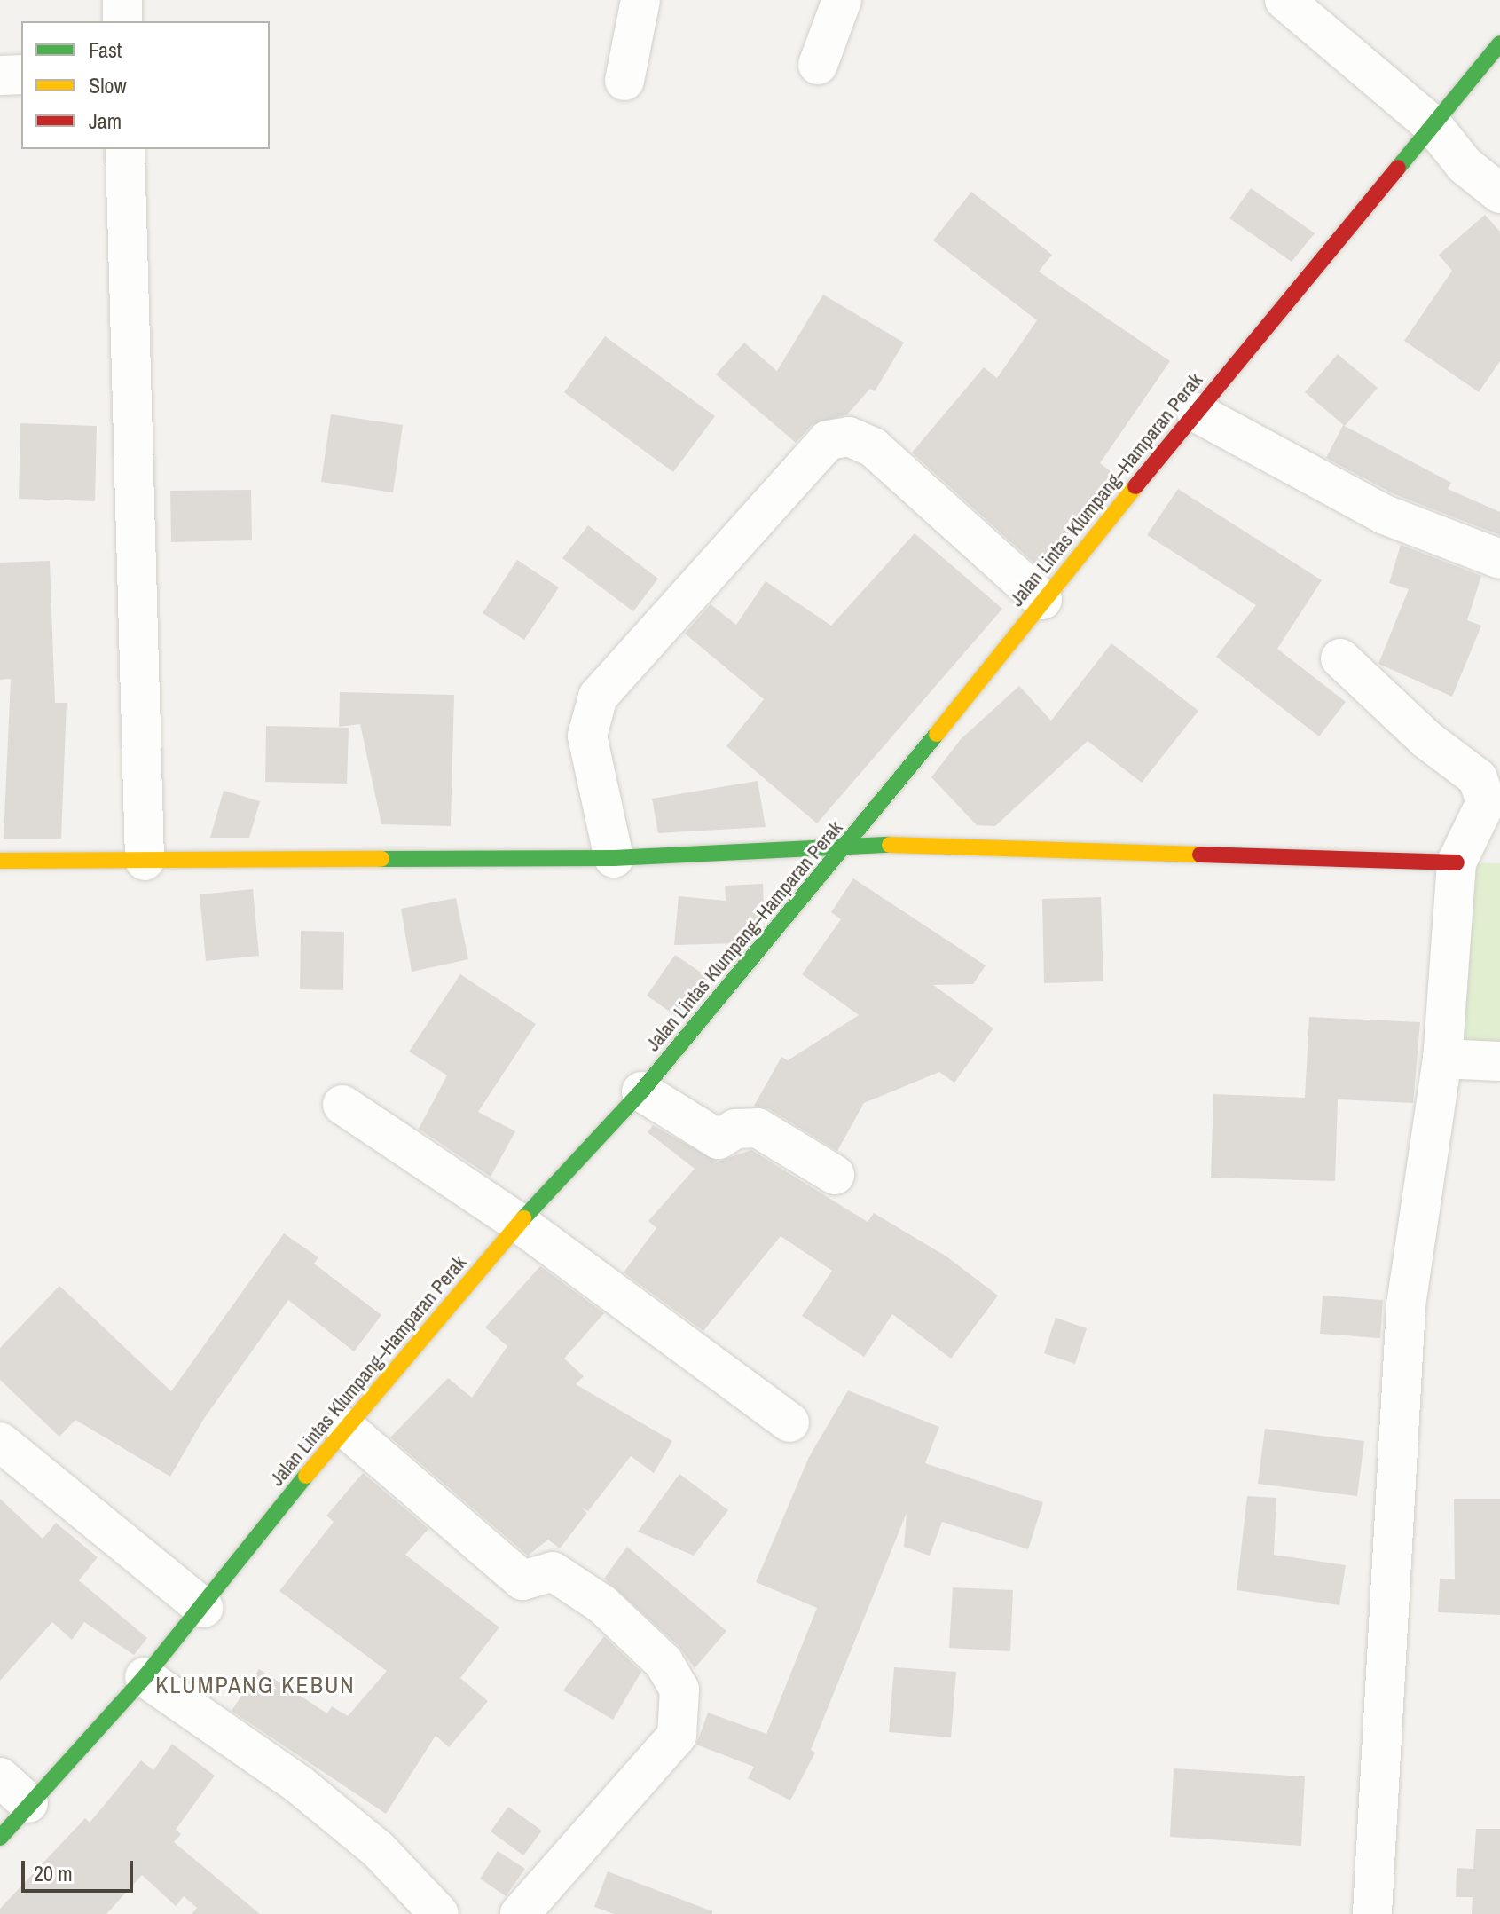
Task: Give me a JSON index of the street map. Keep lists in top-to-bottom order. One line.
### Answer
{"streets":{"main road":["Jalan Lintas Klumpang–Hamparan Perak"]},"districts":["KLUMPANG KEBUN"],"legend":["Fast","Slow","Jam"],"scale_bar":"20 m"}
